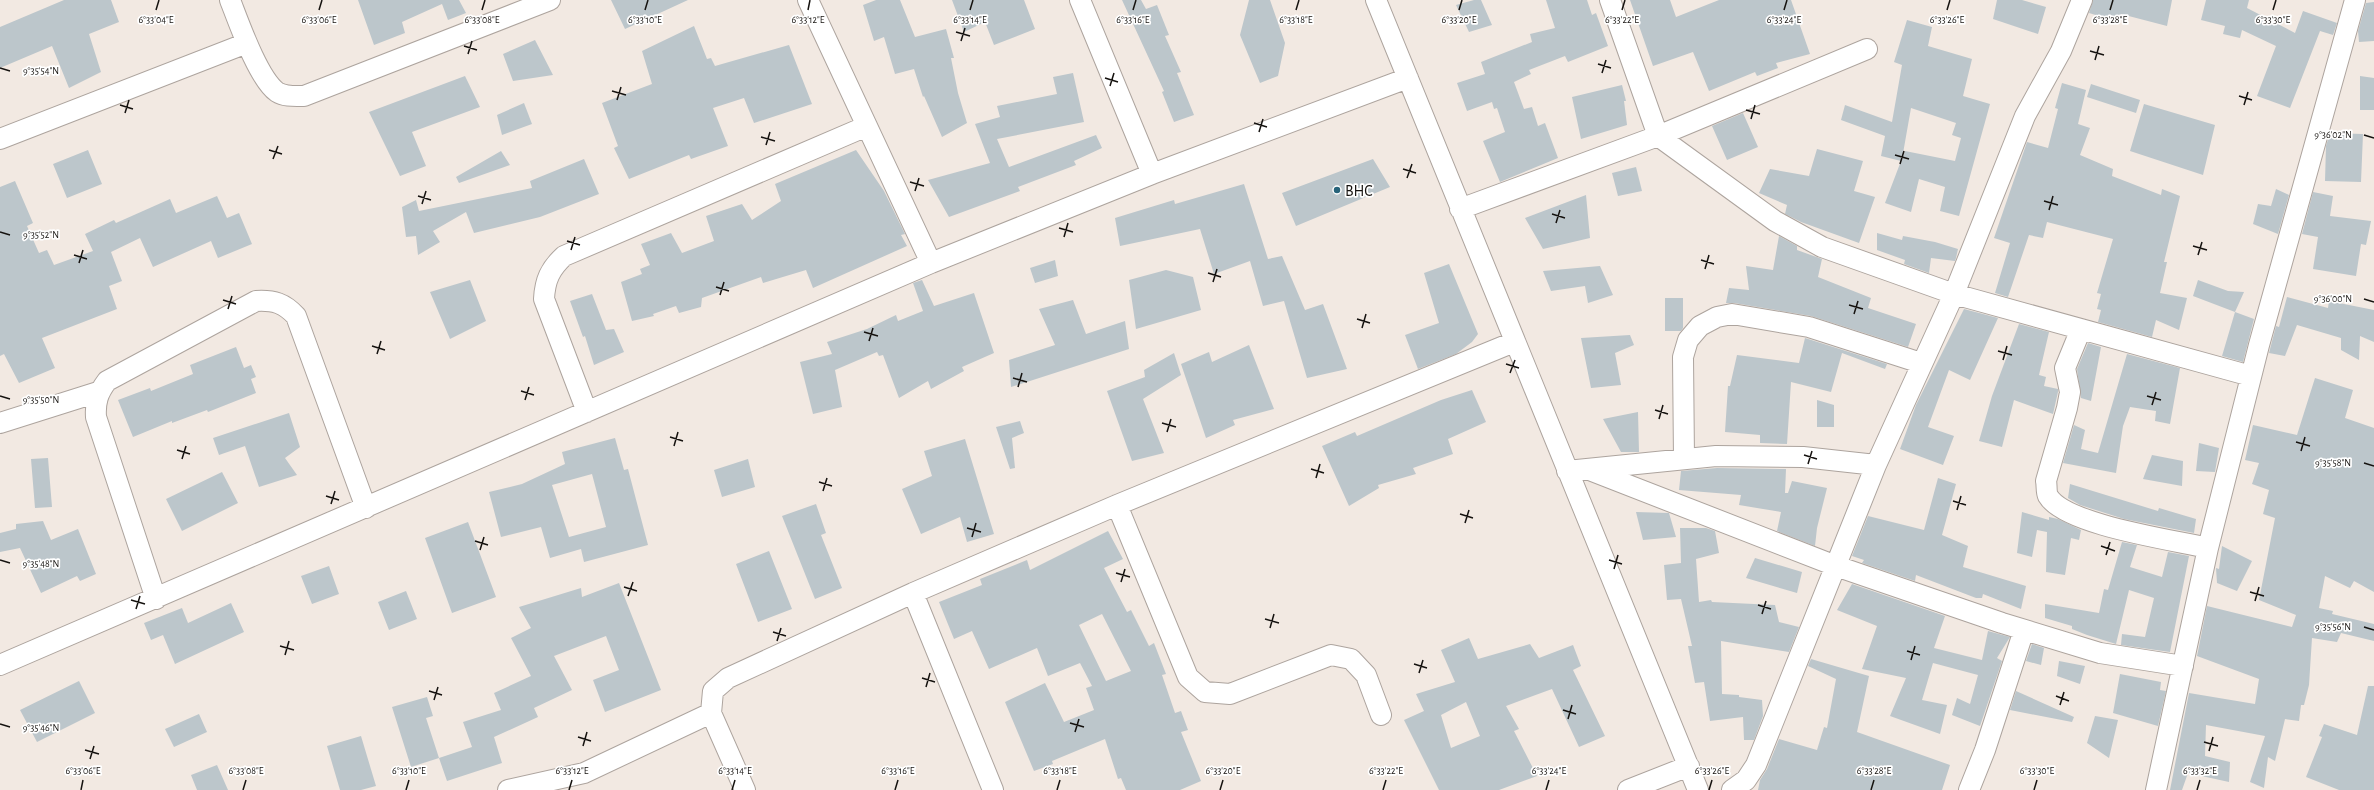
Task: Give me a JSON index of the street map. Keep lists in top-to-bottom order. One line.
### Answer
{"places":["BHC"],"coordinates":["6°33'04\"E","6°33'06\"E","6°33'08\"E","6°33'10\"E","6°33'12\"E","6°33'14\"E","6°33'16\"E","6°33'18\"E","6°33'20\"E","6°33'22\"E","6°33'24\"E","6°33'26\"E","6°33'28\"E","6°33'30\"E","9°35'54\"N","9°36'02\"N","9°35'52\"N","9°36'00\"N","9°35'50\"N","9°35'58\"N","9°35'48\"N","9°35'56\"N","9°35'46\"N","6°33'32\"E"]}
